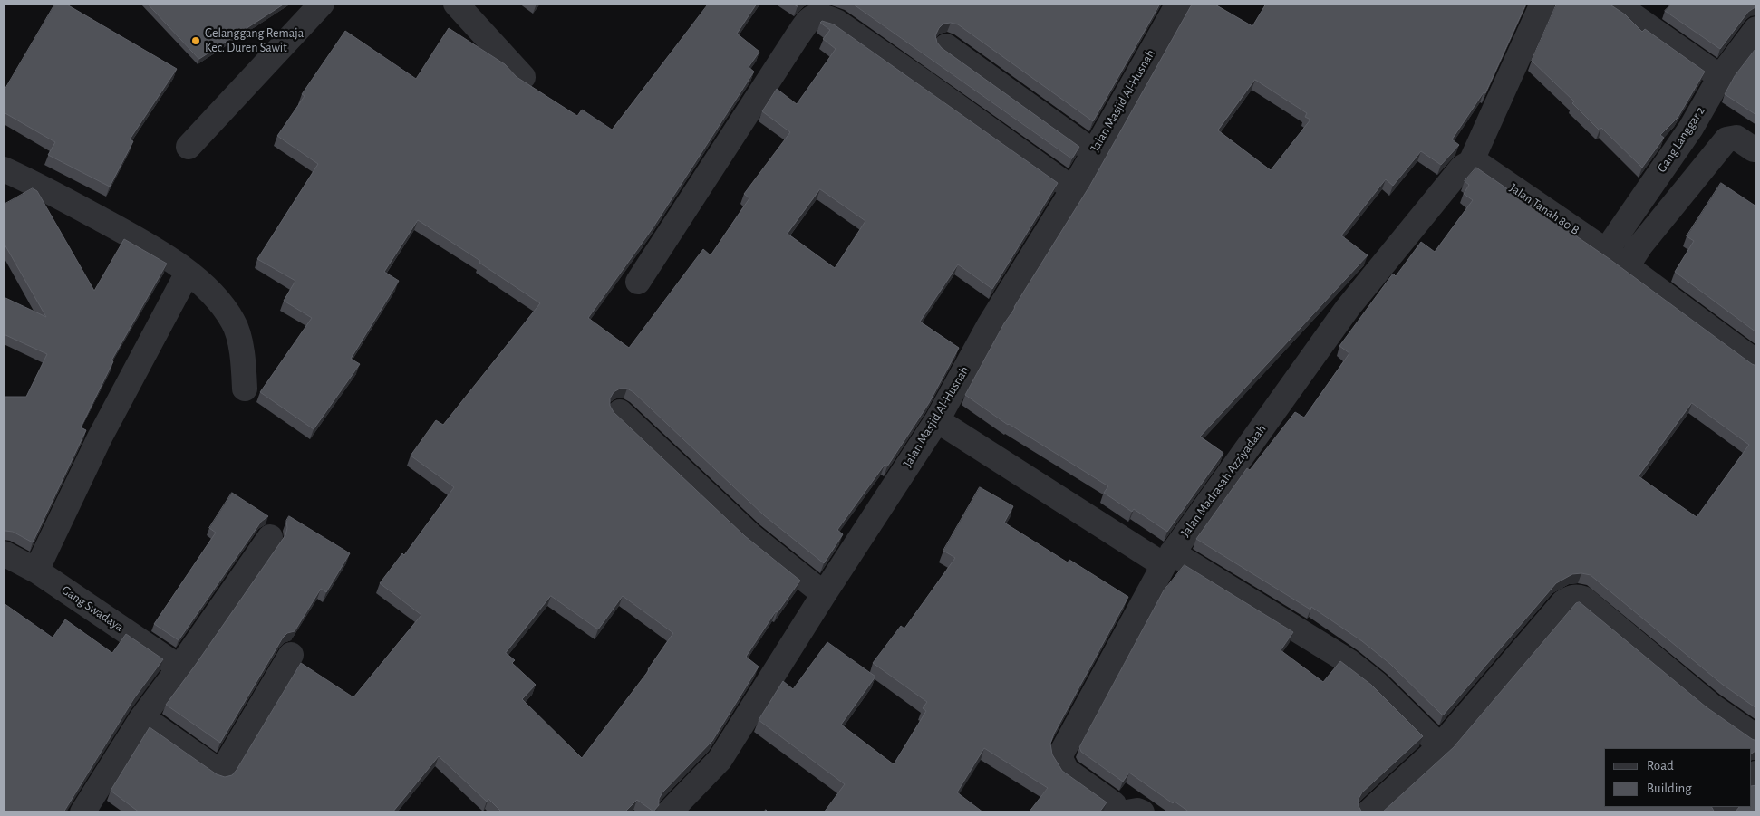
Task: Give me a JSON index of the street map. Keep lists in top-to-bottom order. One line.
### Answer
{"streets":{"street":["Jalan Masjid Al-Husnah","Gang Langgar 2","Jalan Tanah 80 B","Jalan Madrasah Azziyadaah","Gang Swadaya"]},"crossings":[["Gang Langgar 2","Jalan Tanah 80 B"],["Jalan Tanah 80 B","Jalan Madrasah Azziyadaah"]],"places":["Gelanggang Remaja Kec. Duren Sawit"],"legend":["Road","Building"]}
